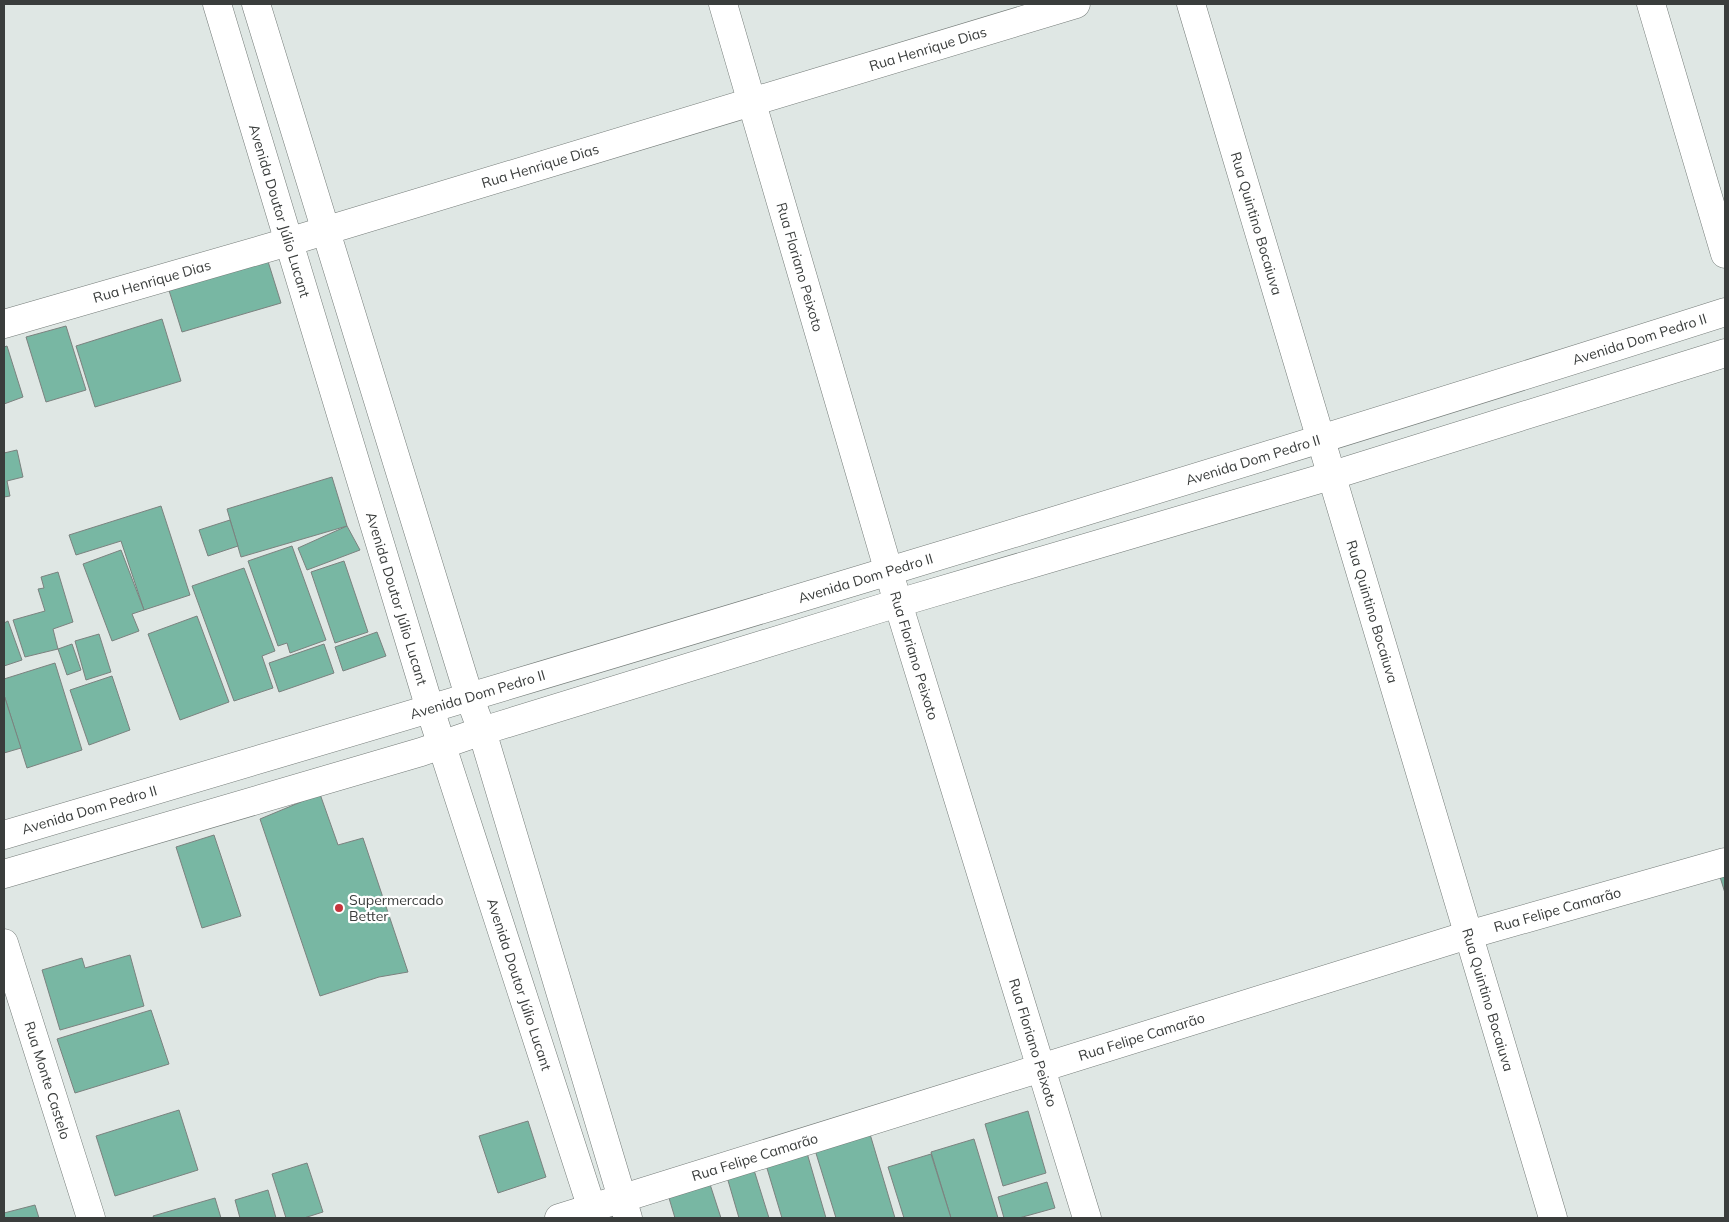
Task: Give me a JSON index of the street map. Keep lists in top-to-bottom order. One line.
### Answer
{"streets":{"street":["Rua Henrique Dias","Avenida Doutor Júlio Lucant","Rua Quintino Bocaiuva","Rua Floriano Peixoto","Avenida Dom Pedro II","Rua Felipe Camarão","Rua Monte Castelo"]},"crossings":[["Rua Henrique Dias","Avenida Doutor Júlio Lucant"],["Rua Henrique Dias","Rua Floriano Peixoto"],["Avenida Doutor Júlio Lucant","Avenida Dom Pedro II"],["Avenida Doutor Júlio Lucant","Rua Felipe Camarão"],["Rua Quintino Bocaiuva","Avenida Dom Pedro II"],["Rua Quintino Bocaiuva","Rua Felipe Camarão"],["Rua Floriano Peixoto","Avenida Dom Pedro II"],["Rua Floriano Peixoto","Rua Felipe Camarão"]],"places":["Supermercado Better"]}
